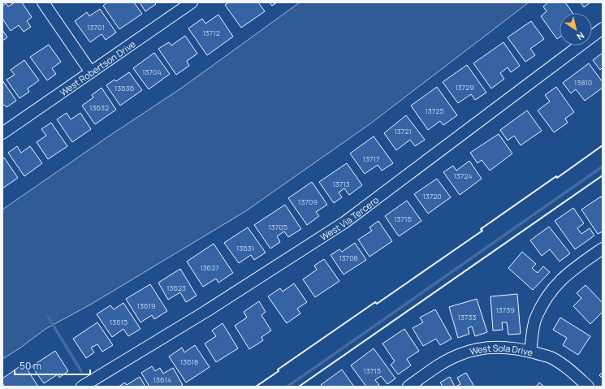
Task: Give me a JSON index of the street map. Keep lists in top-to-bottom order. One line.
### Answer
{"streets":{"street":["West Robertson Drive","West Via Tercero","West Sola Drive"]},"house_numbers":["13701","13712","13704","13810","13729","13636","13632","13725","13721","13717","13724","13713","13720","13709","13716","13705","13631","13708","13627","13623","13619","13739","13733","13615","13618","13715","13614"],"scale_bar":"50 m","north":"bottom right"}
